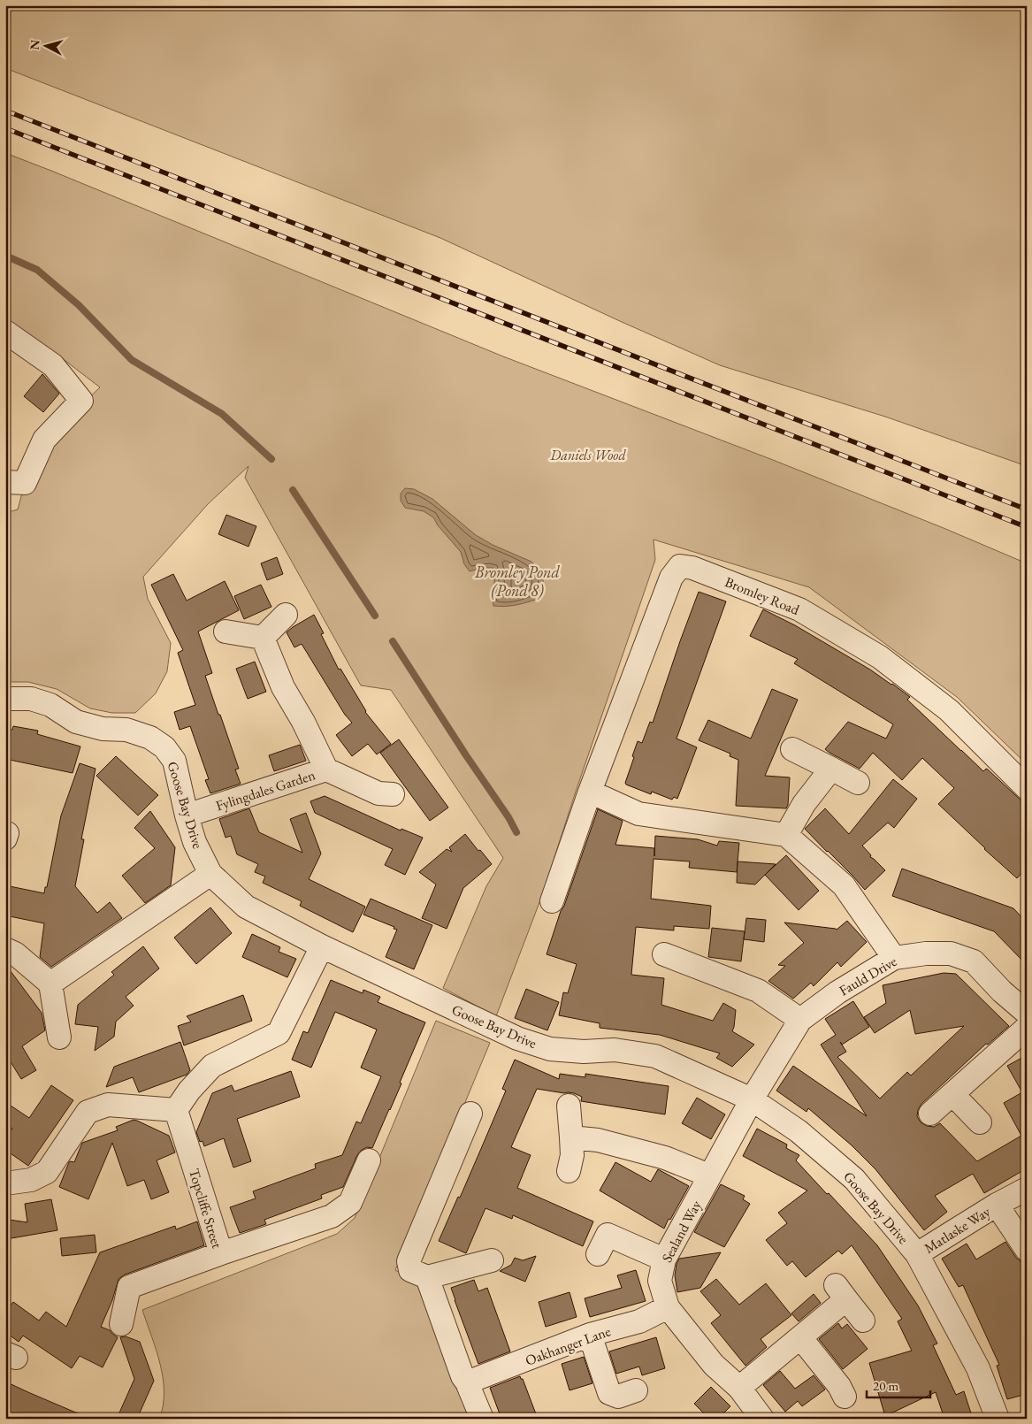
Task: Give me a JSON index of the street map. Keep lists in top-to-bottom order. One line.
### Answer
{"streets":{"street":["Bromley Road","Fylingdales Garden","Goose Bay Drive","Fauld Drive","Topcliffe Street","Matlaske Way","Sealand Way","Oakhanger Lane"]},"crossings":[["Fylingdales Garden","Goose Bay Drive"],["Goose Bay Drive","Fauld Drive"],["Goose Bay Drive","Matlaske Way"],["Goose Bay Drive","Sealand Way"],["Fauld Drive","Sealand Way"],["Sealand Way","Oakhanger Lane"]],"water":["Bromley Pond (Pond 8)"],"parks":["Daniels Wood"],"scale_bar":"20 m","north":"left"}
